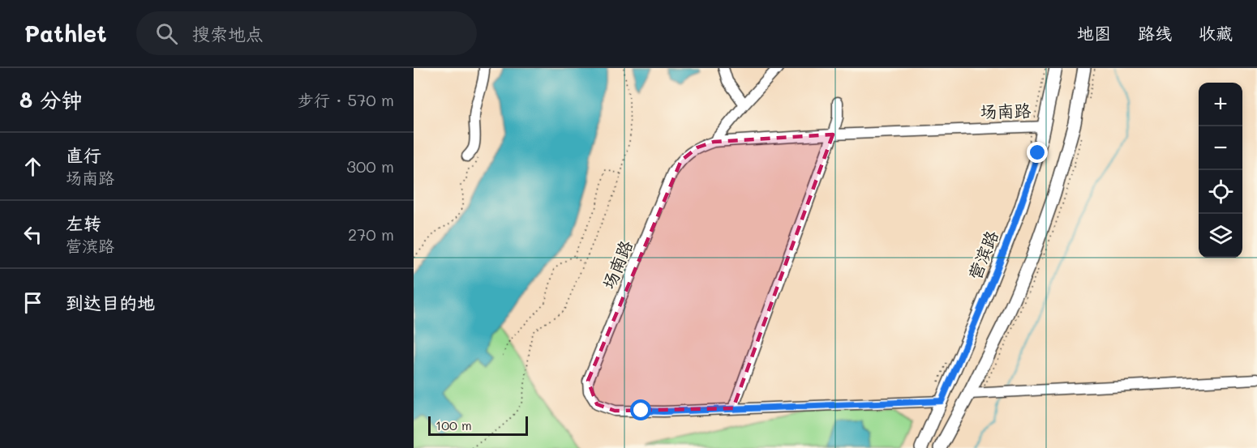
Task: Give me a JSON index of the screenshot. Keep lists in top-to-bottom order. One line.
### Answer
{"streets":{"main road":["营滨路"],"street":["场南路"]},"crossings":[["场南路","营滨路"]],"scale_bar":"100 m","page":{"header":"Pathlet","search":"搜索地点","nav":["地图","路线","收藏"],"heading":["8 分钟","步行 · 570 m"],"map_buttons":["+","−"],"list":[["直行","场南路","300 m"],["左转","营滨路","270 m"],"到达目的地"],"scale":"100 m"}}
